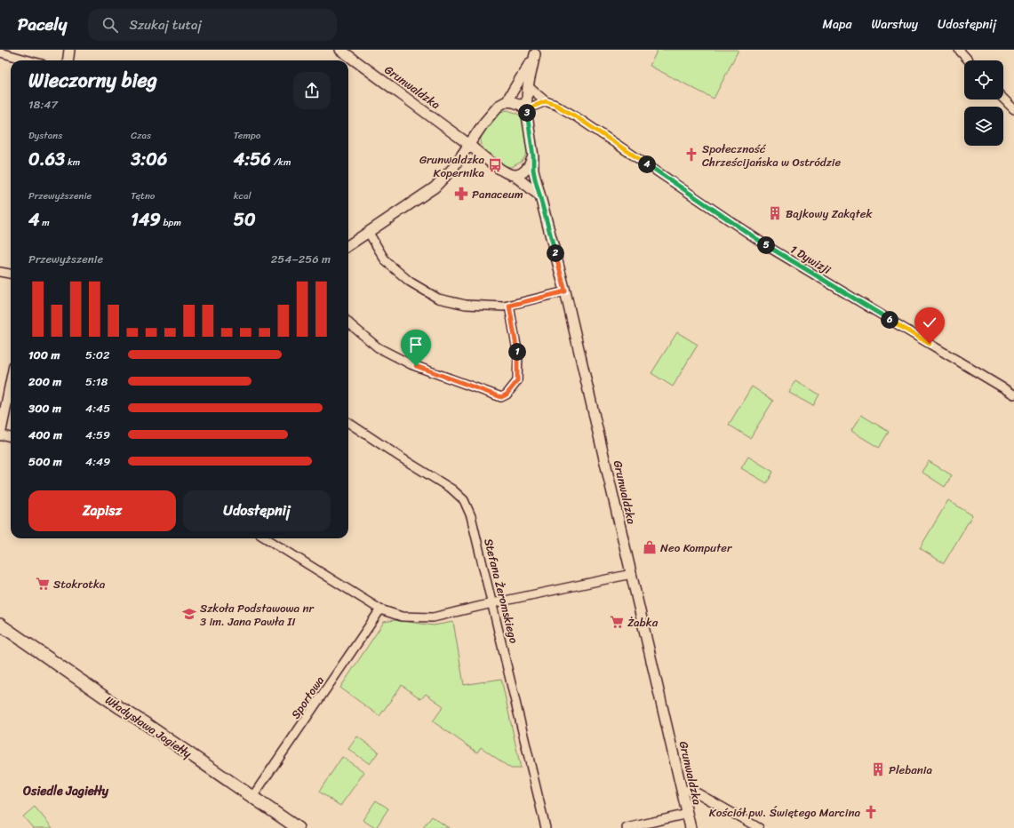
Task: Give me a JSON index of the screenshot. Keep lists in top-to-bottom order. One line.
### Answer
{"streets":{"main road":["Władysława Jagiełły"],"street":["Grunwaldzka","1 Dywizji","Stefana Żeromskiego","Sportowa"]},"crossings":[["Sportowa","Władysława Jagiełły"]],"districts":["Osiedle Jagiełły"],"places":{"church":["Społeczność Chrześcijańska w Ostródzie","Kościół pw. Świętego Marcina"],"bus stop":["Grunwaldzka Kopernika"],"pharmacy":["Panaceum"],"building":["Bajkowy Zakątek","Plebania"],"shop":["Neo Komputer"],"supermarket":["Stokrotka","Żabka"],"school or university":["Szkoła Podstawowa nr 3 im. Jana Pawła II"]},"page":{"header":"Pacely","search":"Szukaj tutaj","nav":["Mapa","Warstwy","Udostępnij"],"heading":["Wieczorny bieg","18:47"],"pins":["3","4","5","2","6","1"],"stats":[["Dystans","0.63 km"],["Czas","3:06"],["Tempo","4:56 /km"],["Przewyższenie","4 m"],["Tętno","149 bpm"],["kcal","50"]],"chart":["Przewyższenie","254–256 m"],"list":[{"name":"100 m","note":"5:02"},{"name":"200 m","note":"5:18"},{"name":"300 m","note":"4:45"},{"name":"400 m","note":"4:59"},{"name":"500 m","note":"4:49"}],"buttons":["Zapisz","Udostępnij"]}}
